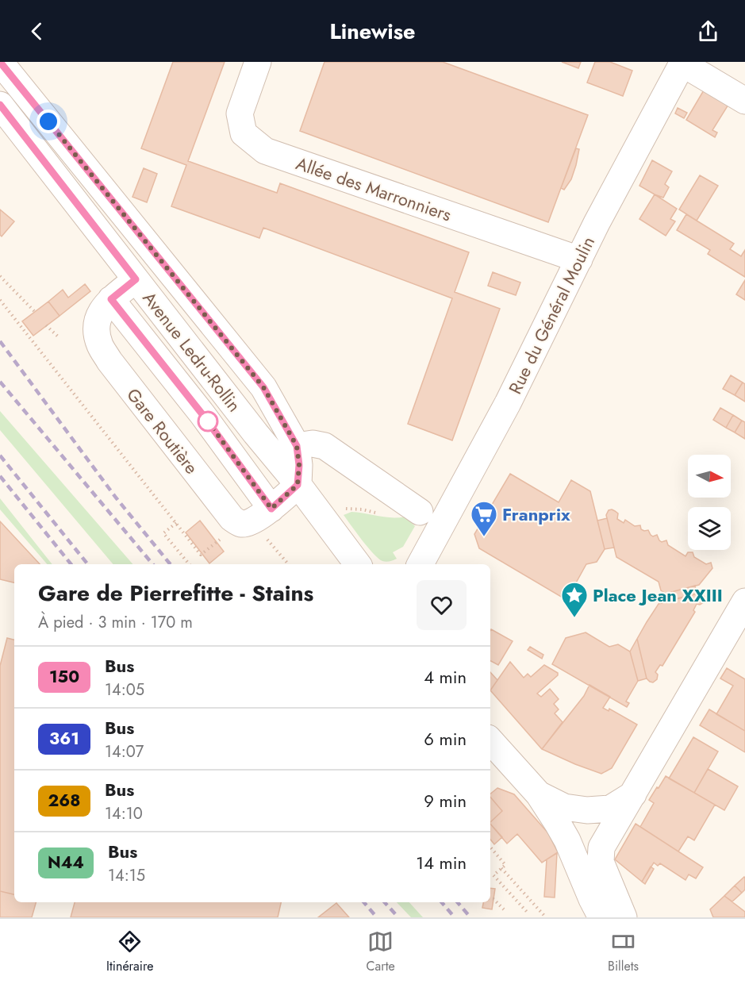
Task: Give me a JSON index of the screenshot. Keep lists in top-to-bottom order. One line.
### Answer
{"streets":{"street":["Allée des Marronniers","Rue du Général Moulin","Avenue Ledru-Rollin","Gare Routière"]},"crossings":[["Allée des Marronniers","Rue du Général Moulin"],["Avenue Ledru-Rollin","Gare Routière"]],"places":{"supermarket":["Franprix"],"place":["Place Jean XXIII"]},"lines":["bus line 150"],"north":"right","page":{"header":"Linewise","heading":["Gare de Pierrefitte - Stains","À pied · 3 min · 170 m"],"list":[{"mark":"150","name":"Bus","note":"14:05","value":"4 min"},{"mark":"361","name":"Bus","note":"14:07","value":"6 min"},{"mark":"268","name":"Bus","note":"14:10","value":"9 min"},{"mark":"N44","name":"Bus","note":"14:15","value":"14 min"}],"tabs":["Itinéraire","Carte","Billets"]}}
